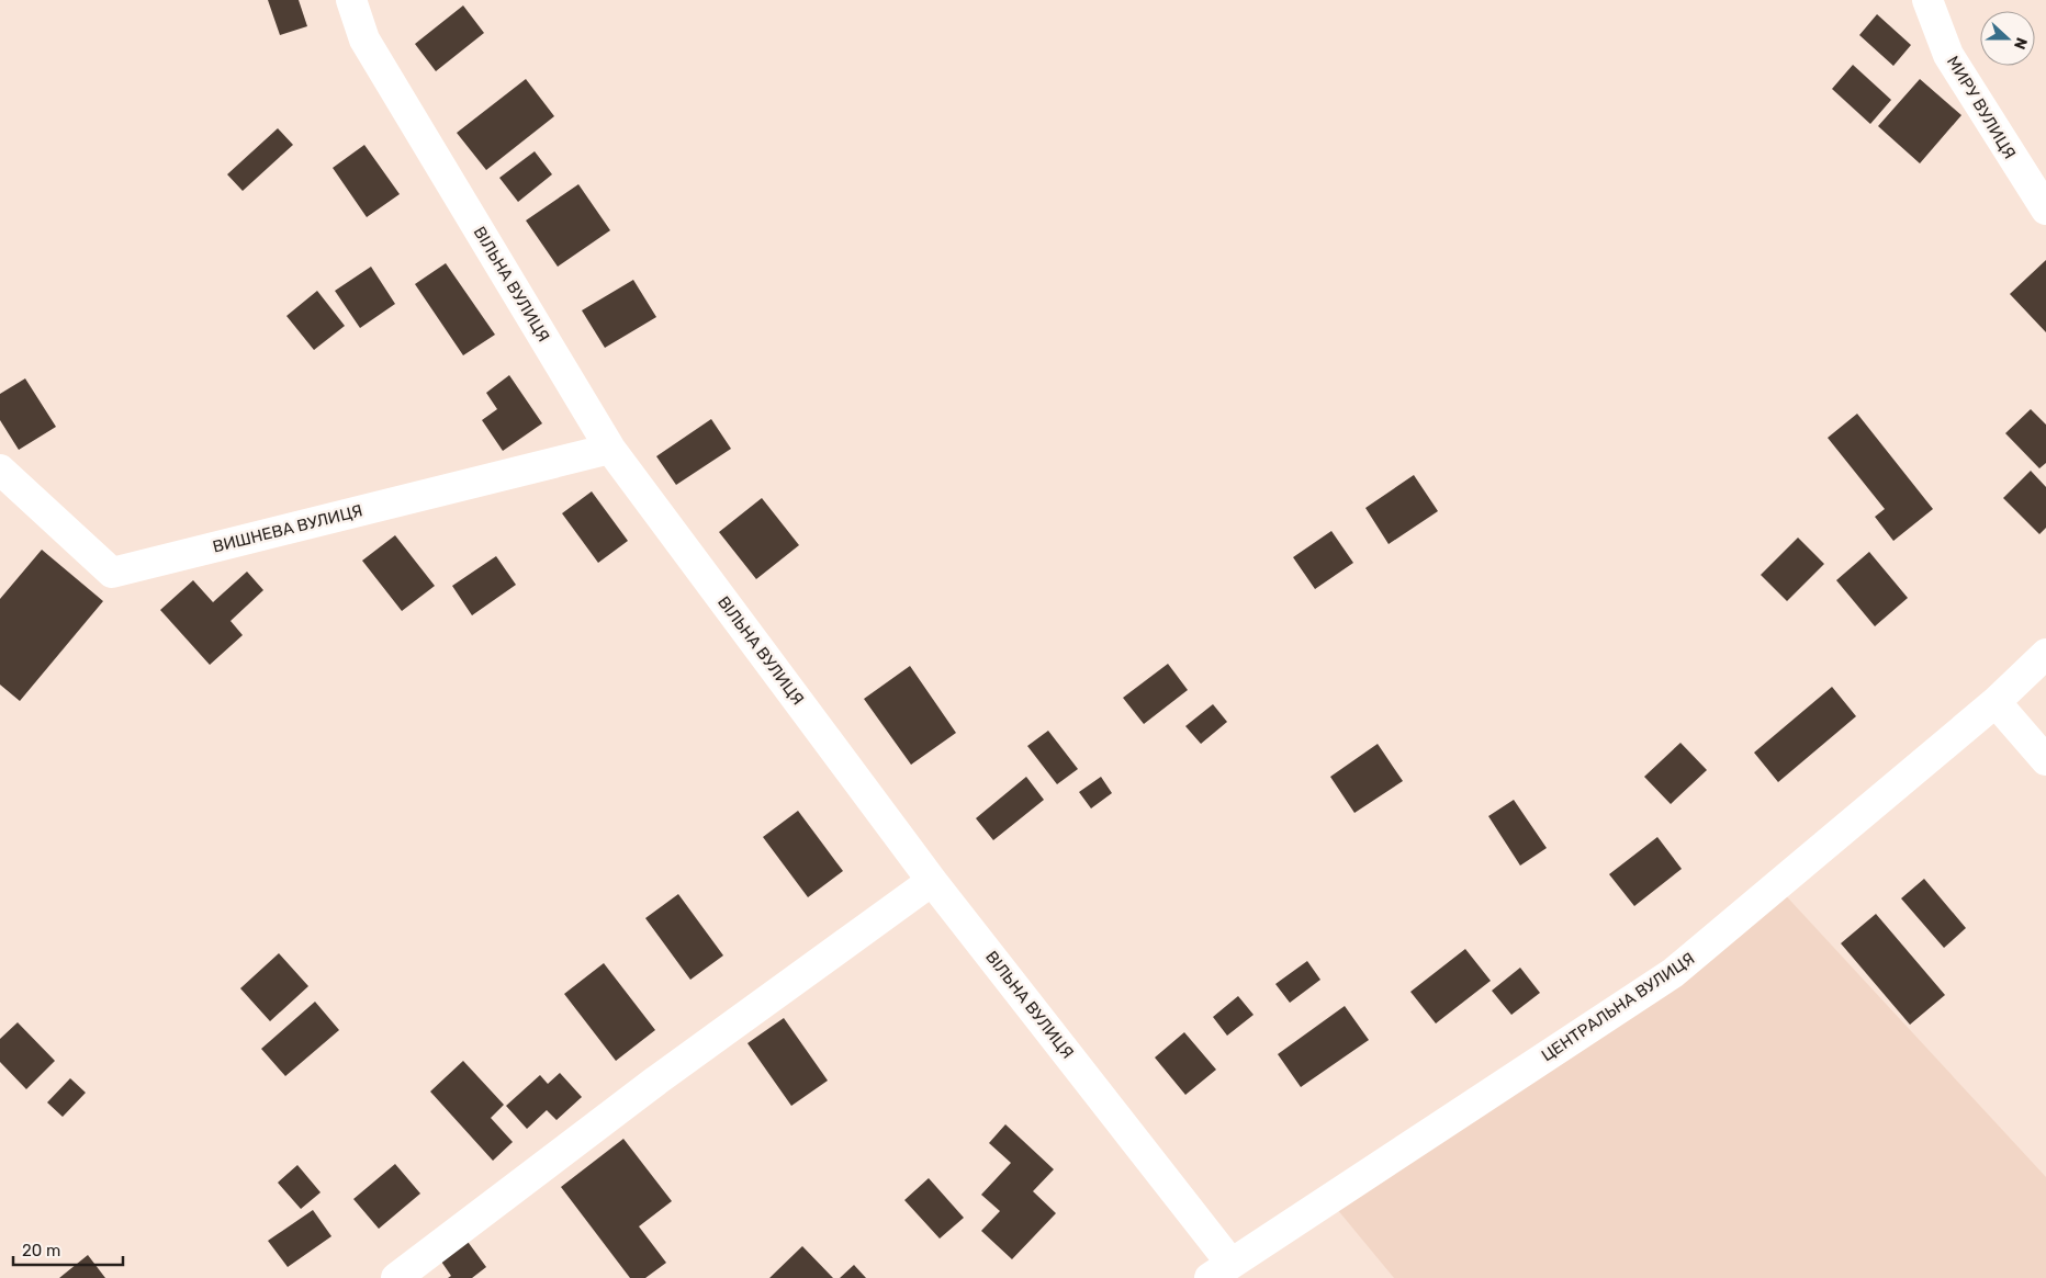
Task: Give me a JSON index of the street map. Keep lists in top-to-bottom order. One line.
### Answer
{"streets":{"street":["МИРУ ВУЛИЦЯ","ВІЛЬНА ВУЛИЦЯ","ВИШНЕВА ВУЛИЦЯ","ЦЕНТРАЛЬНА ВУЛИЦЯ"]},"crossings":[["ВІЛЬНА ВУЛИЦЯ","ВИШНЕВА ВУЛИЦЯ"],["ВІЛЬНА ВУЛИЦЯ","ЦЕНТРАЛЬНА ВУЛИЦЯ"]],"scale_bar":"20 m","north":"right"}
